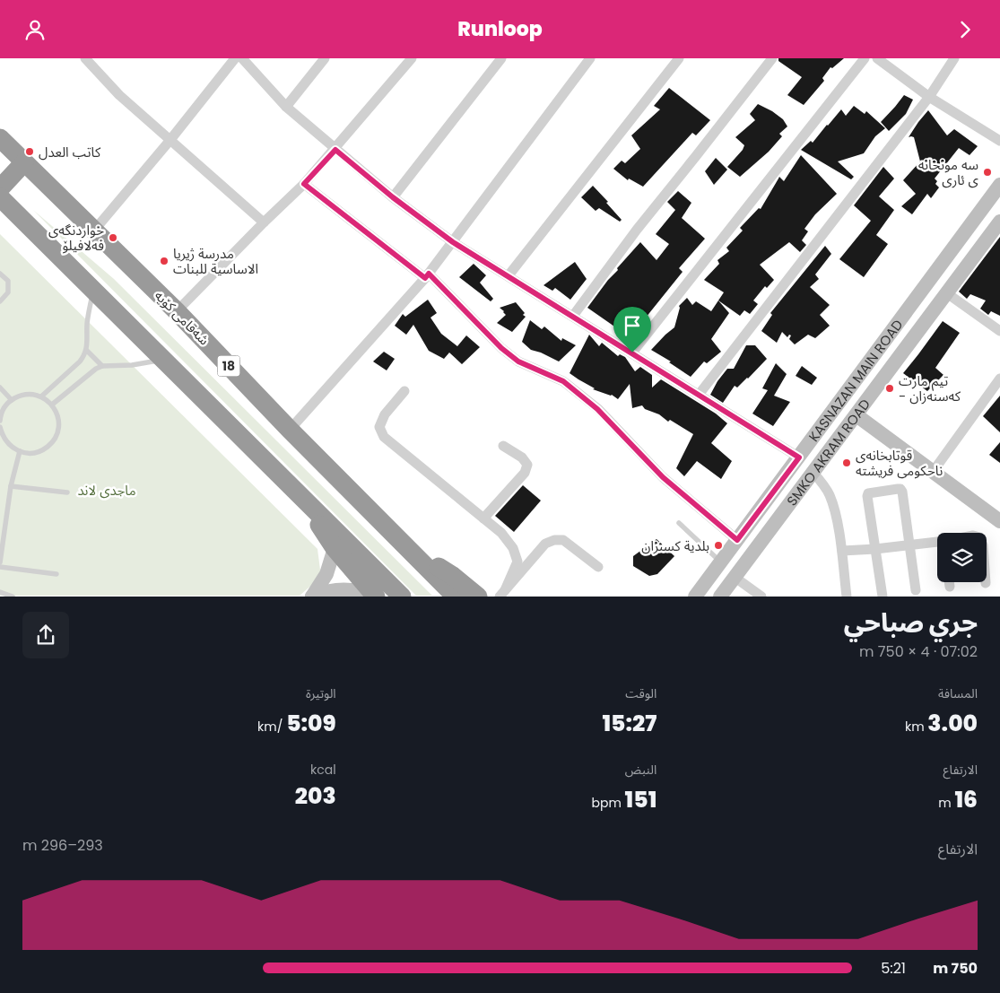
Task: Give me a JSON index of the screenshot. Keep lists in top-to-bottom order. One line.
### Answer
{"streets":{"highway":["شەقامی کۆیە","18"],"street":["KASNAZAN MAIN ROAD","SMKO AKRAM ROAD"]},"parks":["ماجدی لاند"],"places":["كاتب العدل","سه مونخانه ی ئاری","خواردنگەی فەلافیلۆ","مدرسة ژيريا الاساسية للبنات","تیم مارت - کەسنەزان","قوتابخانەی ناحکومی فریشتە","بلدية كسنزان"],"page":{"header":"Runloop","heading":["جري صباحي","07:02 · 4 × 750 m"],"stats":[["المسافة","3.00 km"],["الوقت","15:27"],["الوتيرة","5:09 /km"],["الارتفاع","16 m"],["النبض","151 bpm"],["kcal","203"]],"chart":["الارتفاع","293–296 m"],"list":[{"name":"750 m","note":"5:21"}]}}
